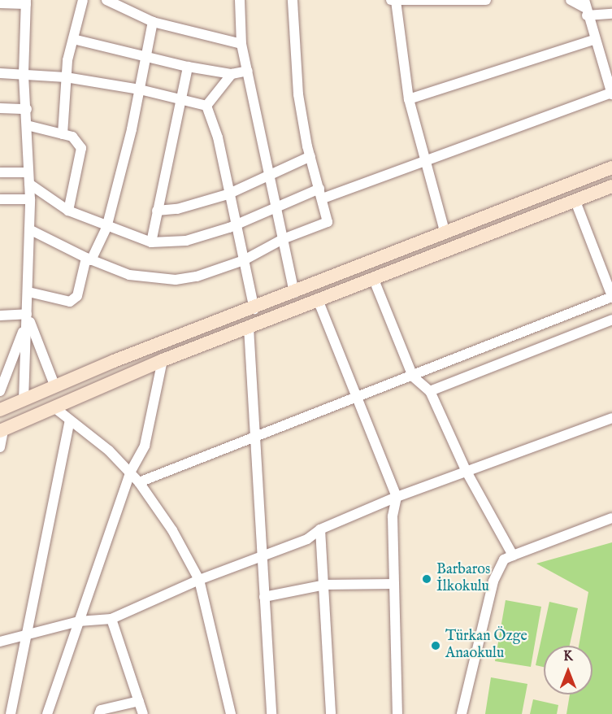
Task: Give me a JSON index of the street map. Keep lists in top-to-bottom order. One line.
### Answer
{"places":["Barbaros İlkokulu","Türkan Özge Anaokulu"],"north":"top"}
